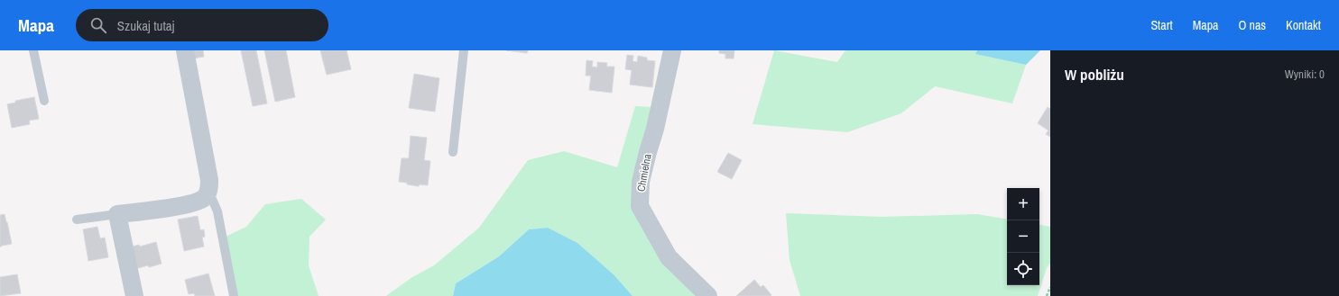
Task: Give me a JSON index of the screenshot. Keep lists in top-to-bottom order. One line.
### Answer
{"streets":{"street":["Chmielna"]},"page":{"header":"Mapa","search":"Szukaj tutaj","nav":["Start","Mapa","O nas","Kontakt"],"heading":["W pobliżu","Wyniki: 0"],"map_buttons":["+","−"]}}
